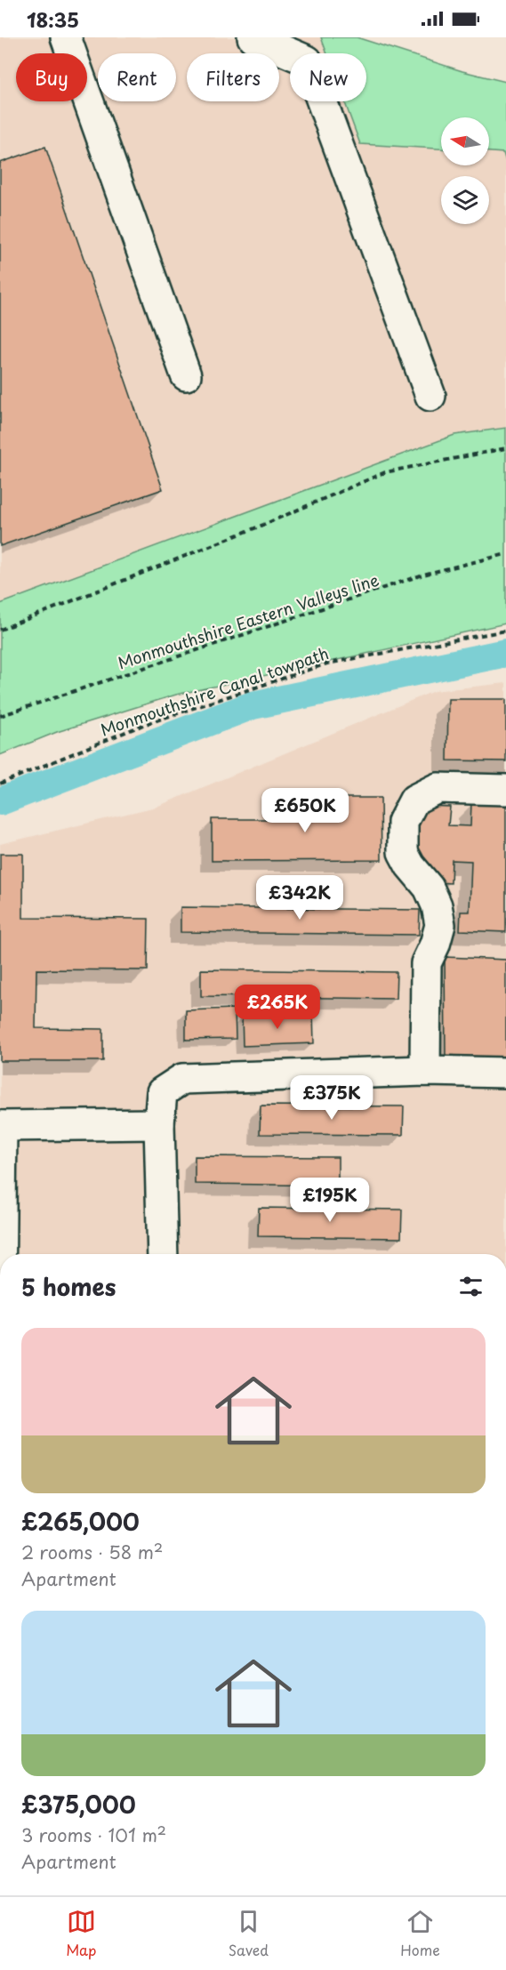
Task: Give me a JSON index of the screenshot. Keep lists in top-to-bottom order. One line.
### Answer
{"streets":{"path":["Monmouthshire Eastern Valleys line","Monmouthshire Canal towpath"]},"north":"left","page":{"status":"18:35","chip":["Buy","Rent","Filters","New"],"price":["£650K","£342K","£265K","£375K","£195K"],"heading":"5 homes","list":[{"name":"£265,000","note":"2 rooms · 58 m² · Apartment"},{"name":"£375,000","note":"3 rooms · 101 m² · Apartment"}],"tabs":["Map","Saved","Home"]}}
